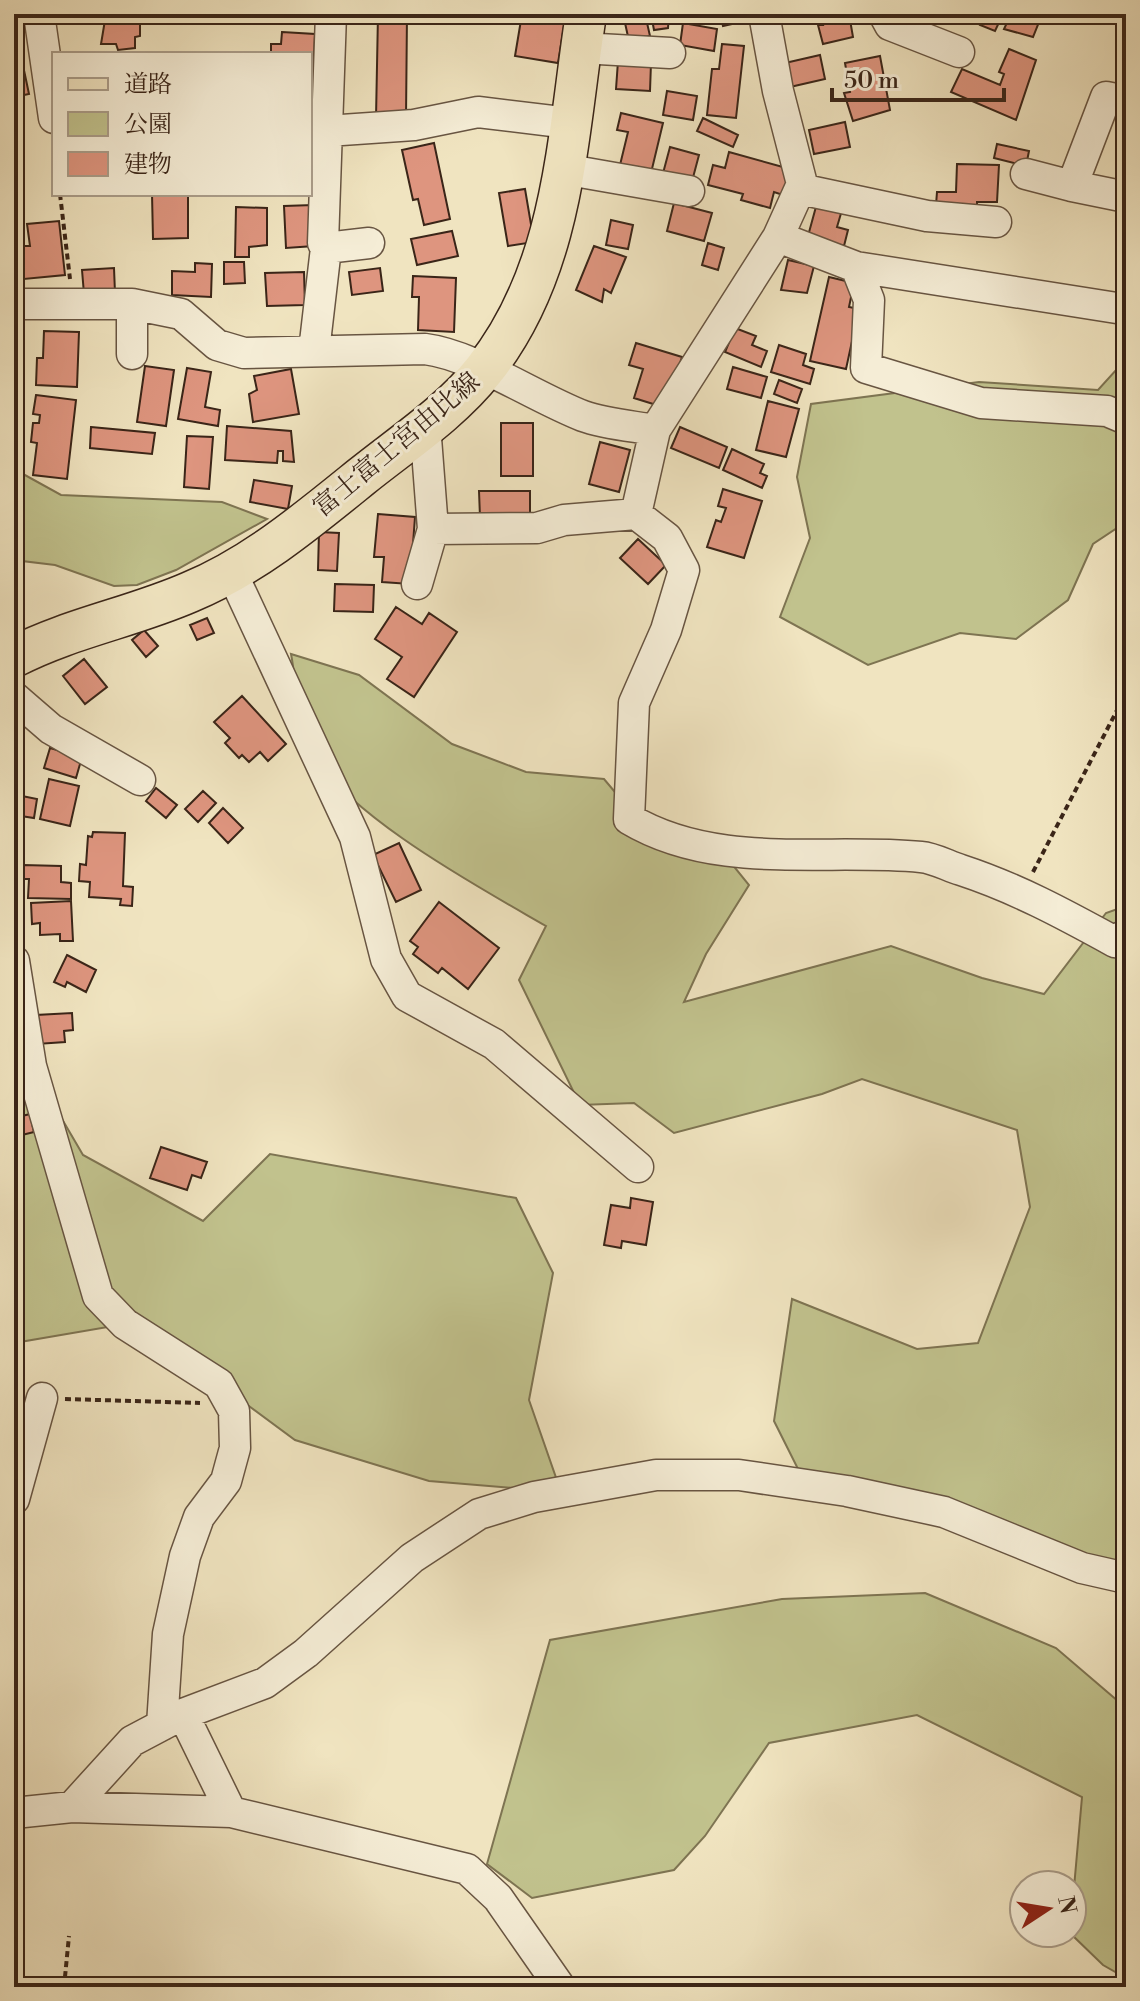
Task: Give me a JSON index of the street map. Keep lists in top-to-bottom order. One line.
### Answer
{"streets":{"main road":["富士富士宮由比線"]},"legend":["道路","公園","建物"],"scale_bar":"50 m","north":"right"}
